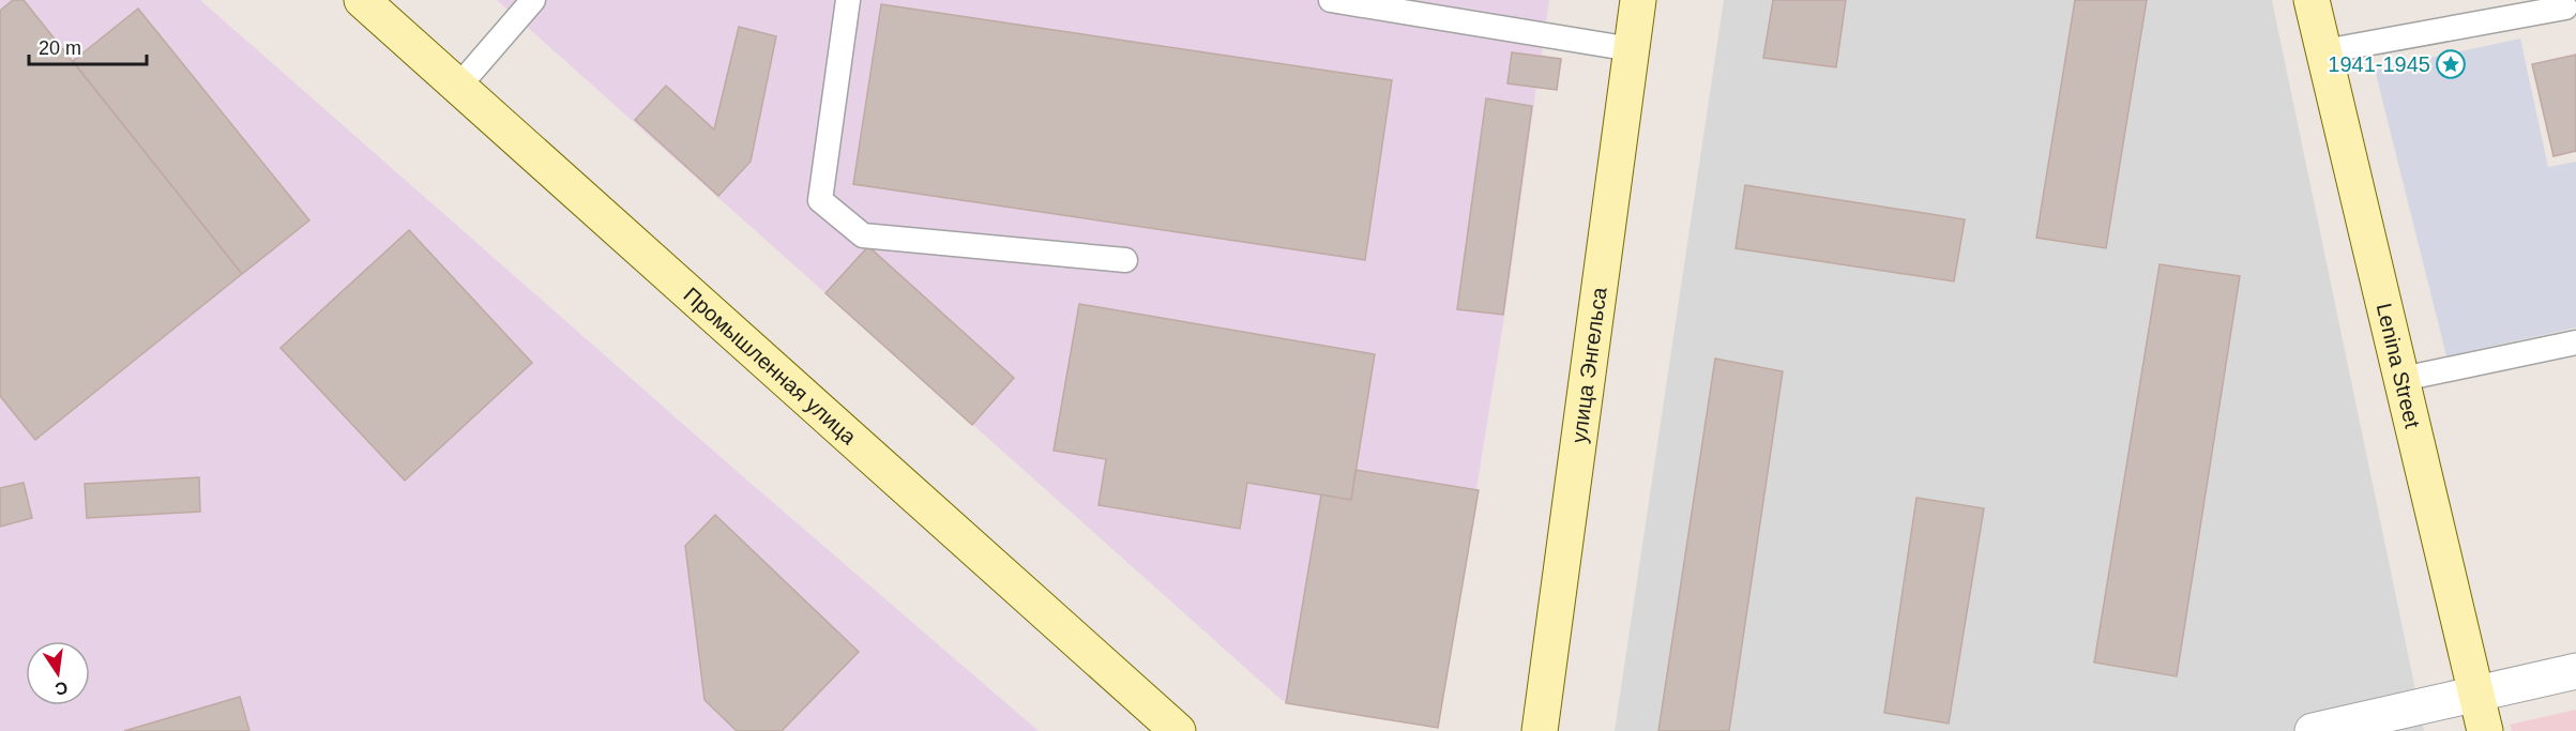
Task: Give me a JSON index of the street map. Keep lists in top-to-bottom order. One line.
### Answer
{"streets":{"street":["Промышленная улица","улица Энгельса","Lenina Street"]},"places":{"place":["1941-1945"]},"scale_bar":"20 m","north":"bottom"}
